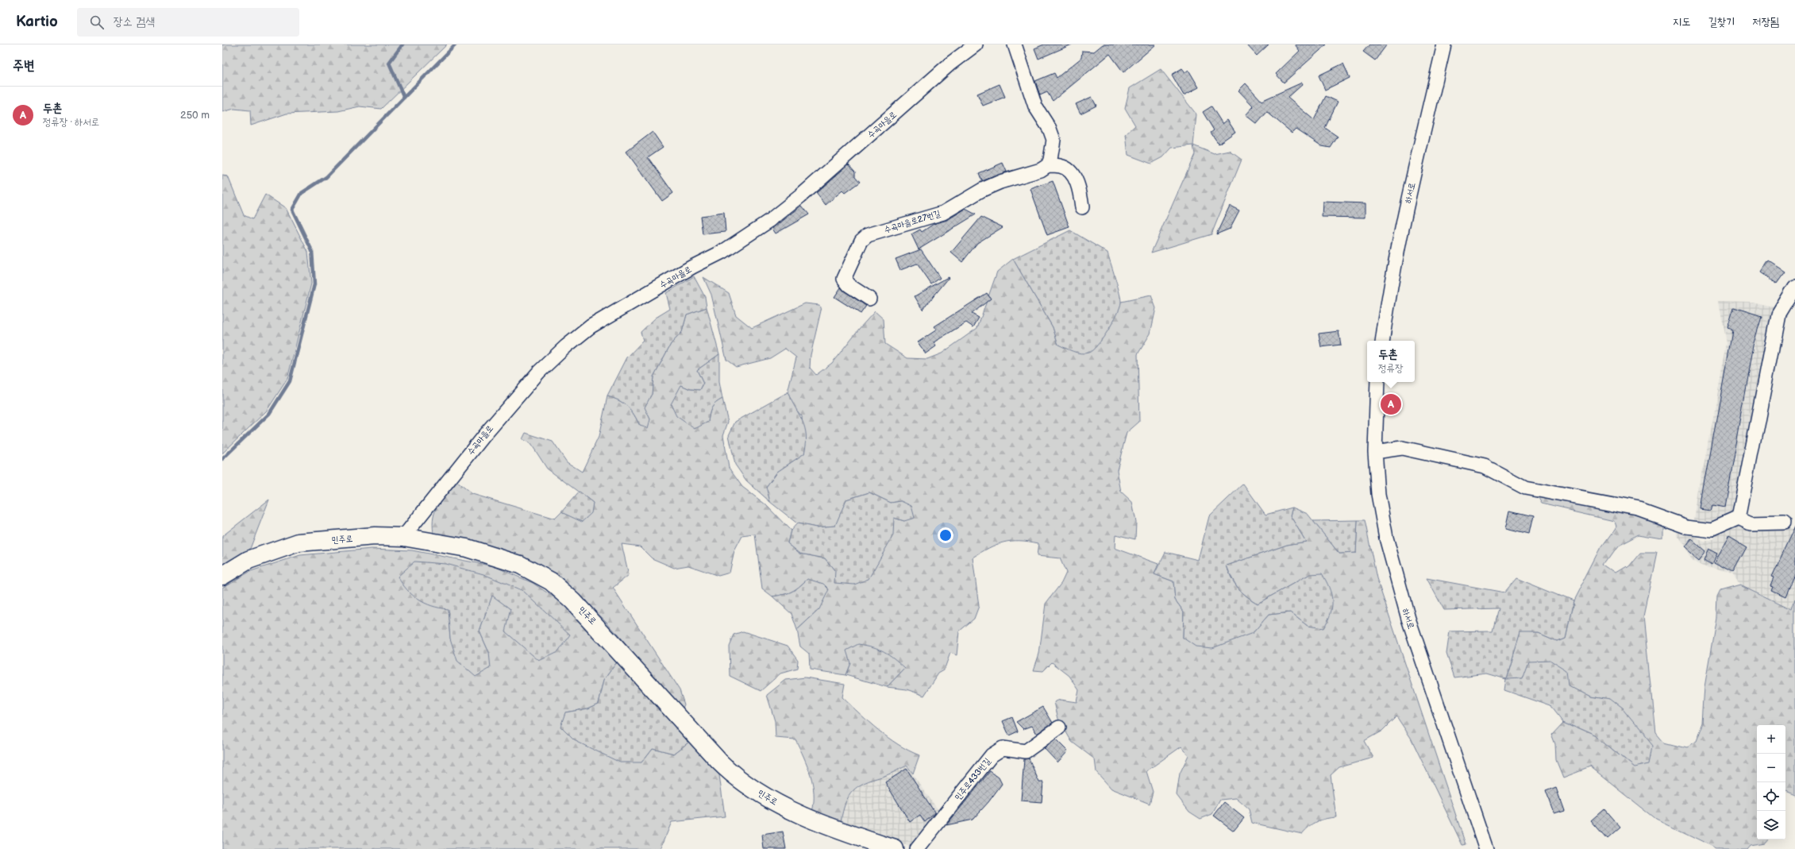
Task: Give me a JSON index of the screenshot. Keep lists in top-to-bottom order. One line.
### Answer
{"streets":{"main road":["민주로"],"street":["수곡마을로","하서로","수곡마을로27번길","민주로433번길"]},"crossings":[["수곡마을로","민주로"]],"page":{"header":"Kartio","search":"장소 검색","nav":["지도","길찾기","저장됨"],"heading":"주변","list":[{"mark":"A","name":"두촌","note":"정류장 · 하서로","value":"250 m"}],"popup":["두촌","정류장"],"pins":"A","map_buttons":["+","−"]}}
